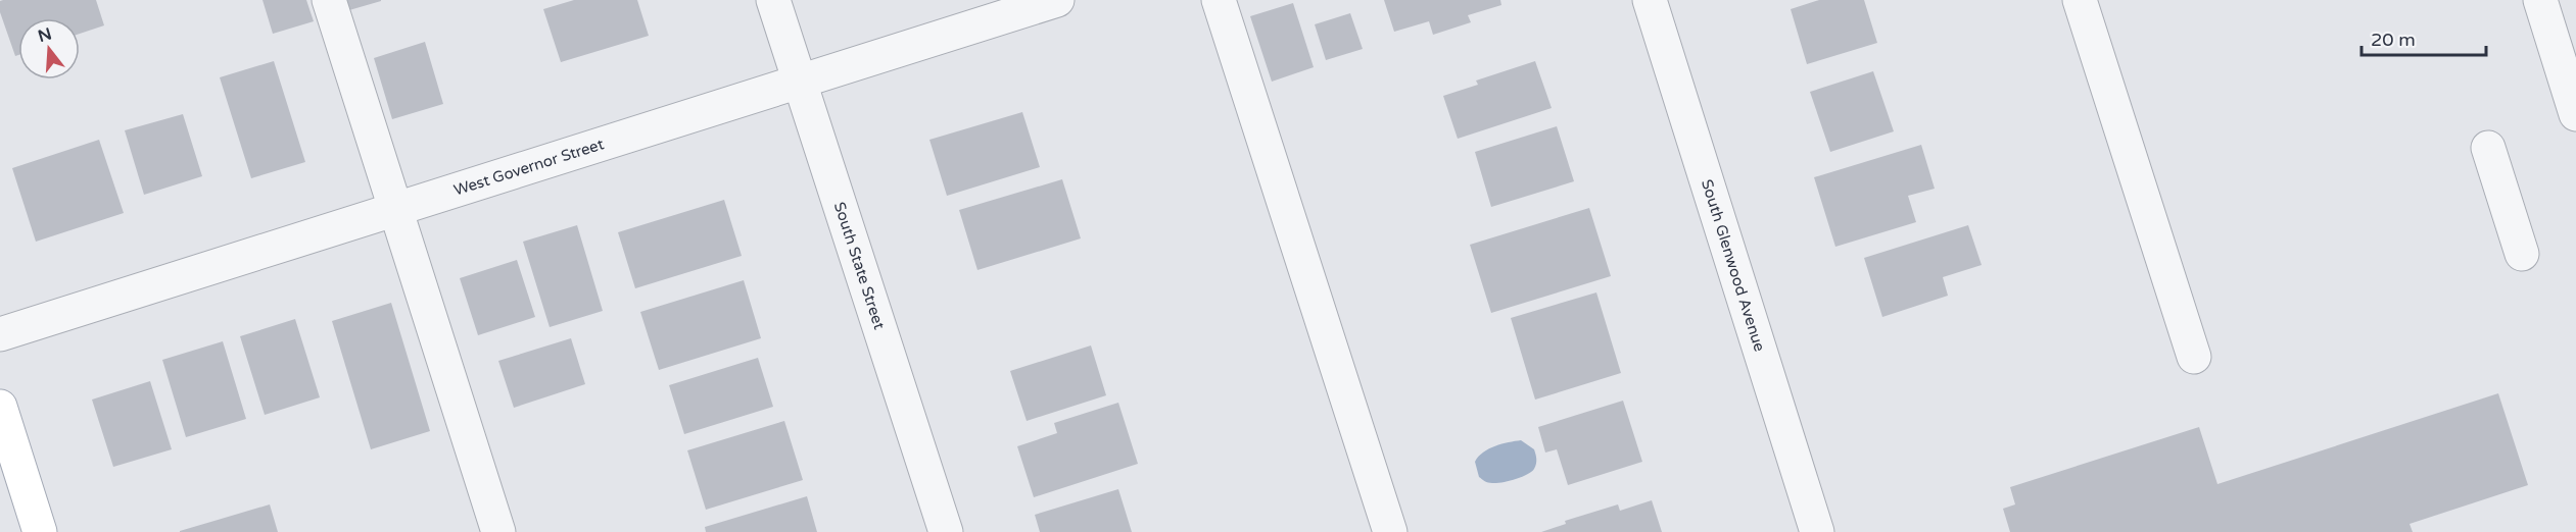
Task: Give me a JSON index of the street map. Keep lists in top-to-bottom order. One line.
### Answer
{"streets":{"street":["West Governor Street","South State Street","South Glenwood Avenue"]},"crossings":[["West Governor Street","South State Street"]],"scale_bar":"20 m","north":"top"}
